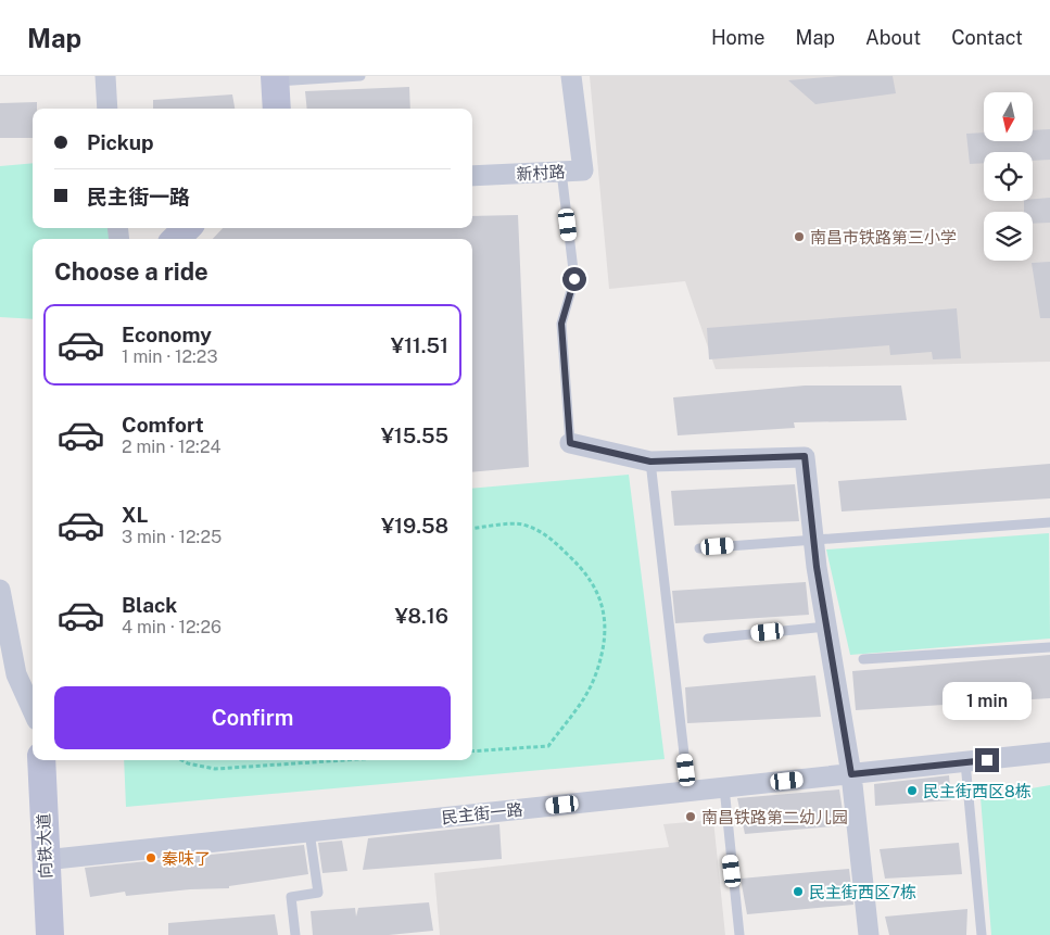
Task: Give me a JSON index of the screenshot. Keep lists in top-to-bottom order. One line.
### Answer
{"streets":{"street":["新村路","民主街一路","向铁大道"]},"crossings":[["民主街一路","向铁大道"]],"places":["南昌市铁路第三小学","民主街西区8栋","南昌铁路第二幼儿园","秦味了","民主街西区7栋"],"north":"bottom","page":{"header":"Map","nav":["Home","Map","About","Contact"],"banner":["Pickup","民主街一路"],"heading":"Choose a ride","list":[{"name":"Economy","note":"1 min · 12:23","value":"¥11.51"},{"name":"Comfort","note":"2 min · 12:24","value":"¥15.55"},{"name":"XL","note":"3 min · 12:25","value":"¥19.58"},{"name":"Black","note":"4 min · 12:26","value":"¥8.16"}],"buttons":"Confirm","bubble":"1 min"}}
